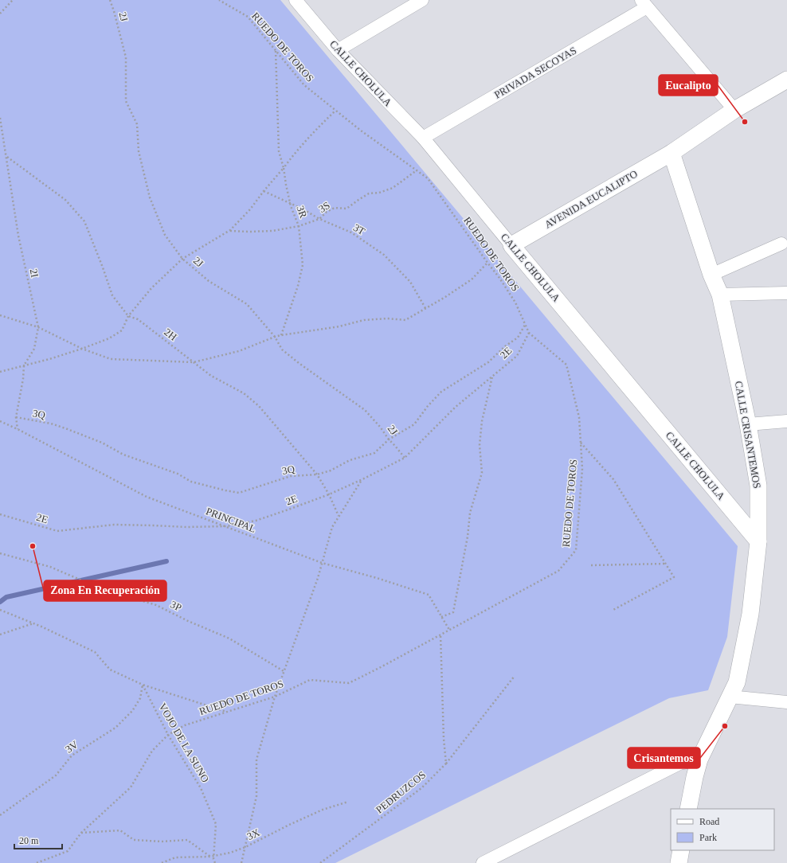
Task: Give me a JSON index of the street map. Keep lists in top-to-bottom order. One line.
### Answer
{"streets":{"street":["PRIVADA SECOYAS","CALLE CHOLULA","AVENIDA EUCALIPTO","CALLE CRISANTEMOS"],"path":["2J","RUEDO DE TOROS","3S","3R","3T","2I","2H","2E","3Q","PRINCIPAL","3P","VOJO DE LA SUNO","3V","PEDRUZCOS","3X"]},"crossings":[["2J","2E"],["2J","3Q"],["RUEDO DE TOROS","3S"],["RUEDO DE TOROS","3R"],["RUEDO DE TOROS","2E"],["RUEDO DE TOROS","3Q"],["RUEDO DE TOROS","PRINCIPAL"],["RUEDO DE TOROS","VOJO DE LA SUNO"],["PRIVADA SECOYAS","CALLE CHOLULA"],["CALLE CHOLULA","AVENIDA EUCALIPTO"],["CALLE CHOLULA","CALLE CRISANTEMOS"],["AVENIDA EUCALIPTO","CALLE CRISANTEMOS"],["3S","3R"],["3S","3T"],["3R","3T"],["2I","2H"],["2I","3Q"],["2I","PRINCIPAL"],["2H","2E"],["2H","3Q"],["2E","PRINCIPAL"],["VOJO DE LA SUNO","3V"],["VOJO DE LA SUNO","3X"]],"places":["Eucalipto","Zona En Recuperación","Crisantemos"],"legend":["Road","Park"],"scale_bar":"20 m"}
